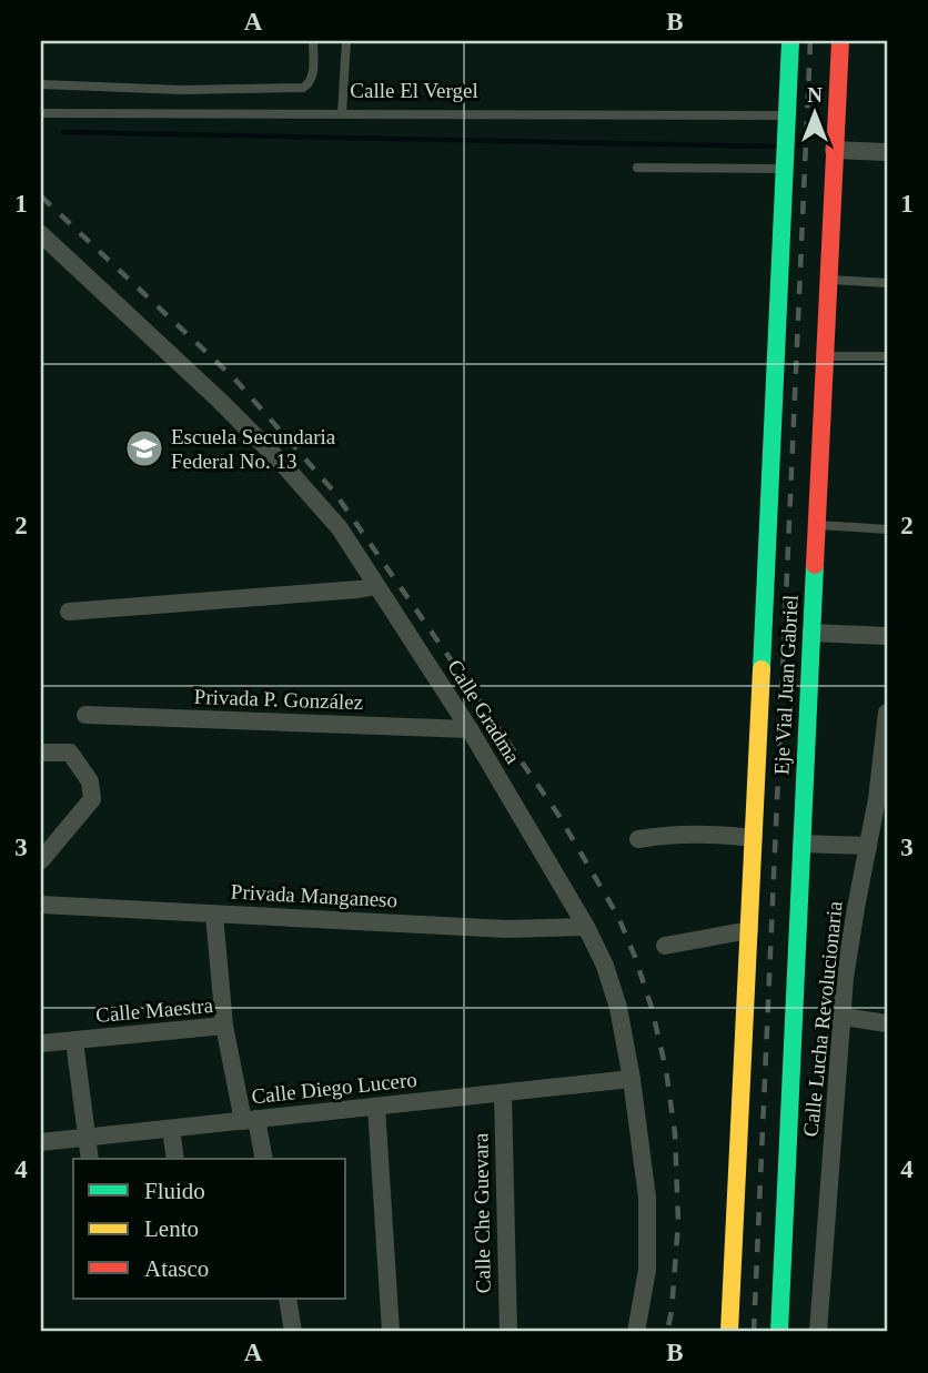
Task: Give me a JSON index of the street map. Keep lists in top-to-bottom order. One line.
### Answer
{"streets":{"main road":["Eje Vial Juan Gabriel"],"street":["Privada P. González","Calle Gradma","Privada Manganeso","Calle Maestra","Calle Lucha Revolucionaria","Calle Diego Lucero","Calle Che Guevara"],"lane":["Calle El Vergel"]},"crossings":[["Calle El Vergel","Eje Vial Juan Gabriel"],["Privada P. González","Calle Gradma"],["Calle Gradma","Privada Manganeso"],["Calle Gradma","Calle Diego Lucero"],["Calle Maestra","Calle Diego Lucero"],["Calle Diego Lucero","Calle Che Guevara"]],"places":{"school or university":["Escuela Secundaria Federal No. 13"]},"legend":["Fluido","Lento","Atasco"],"north":"top","grid":{"columns":["A","B"],"rows":["1","2","3","4"]}}
